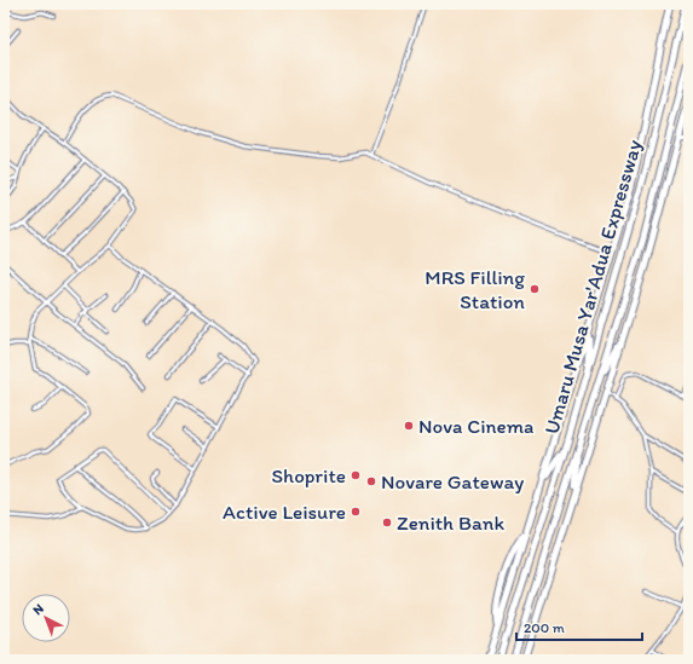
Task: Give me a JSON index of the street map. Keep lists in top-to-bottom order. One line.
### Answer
{"streets":{"highway":["Umaru Musa Yar'Adua Expressway"]},"places":["MRS Filling Station","Nova Cinema","Shoprite","Novare Gateway","Active Leisure","Zenith Bank"],"scale_bar":"200 m","north":"top left"}
